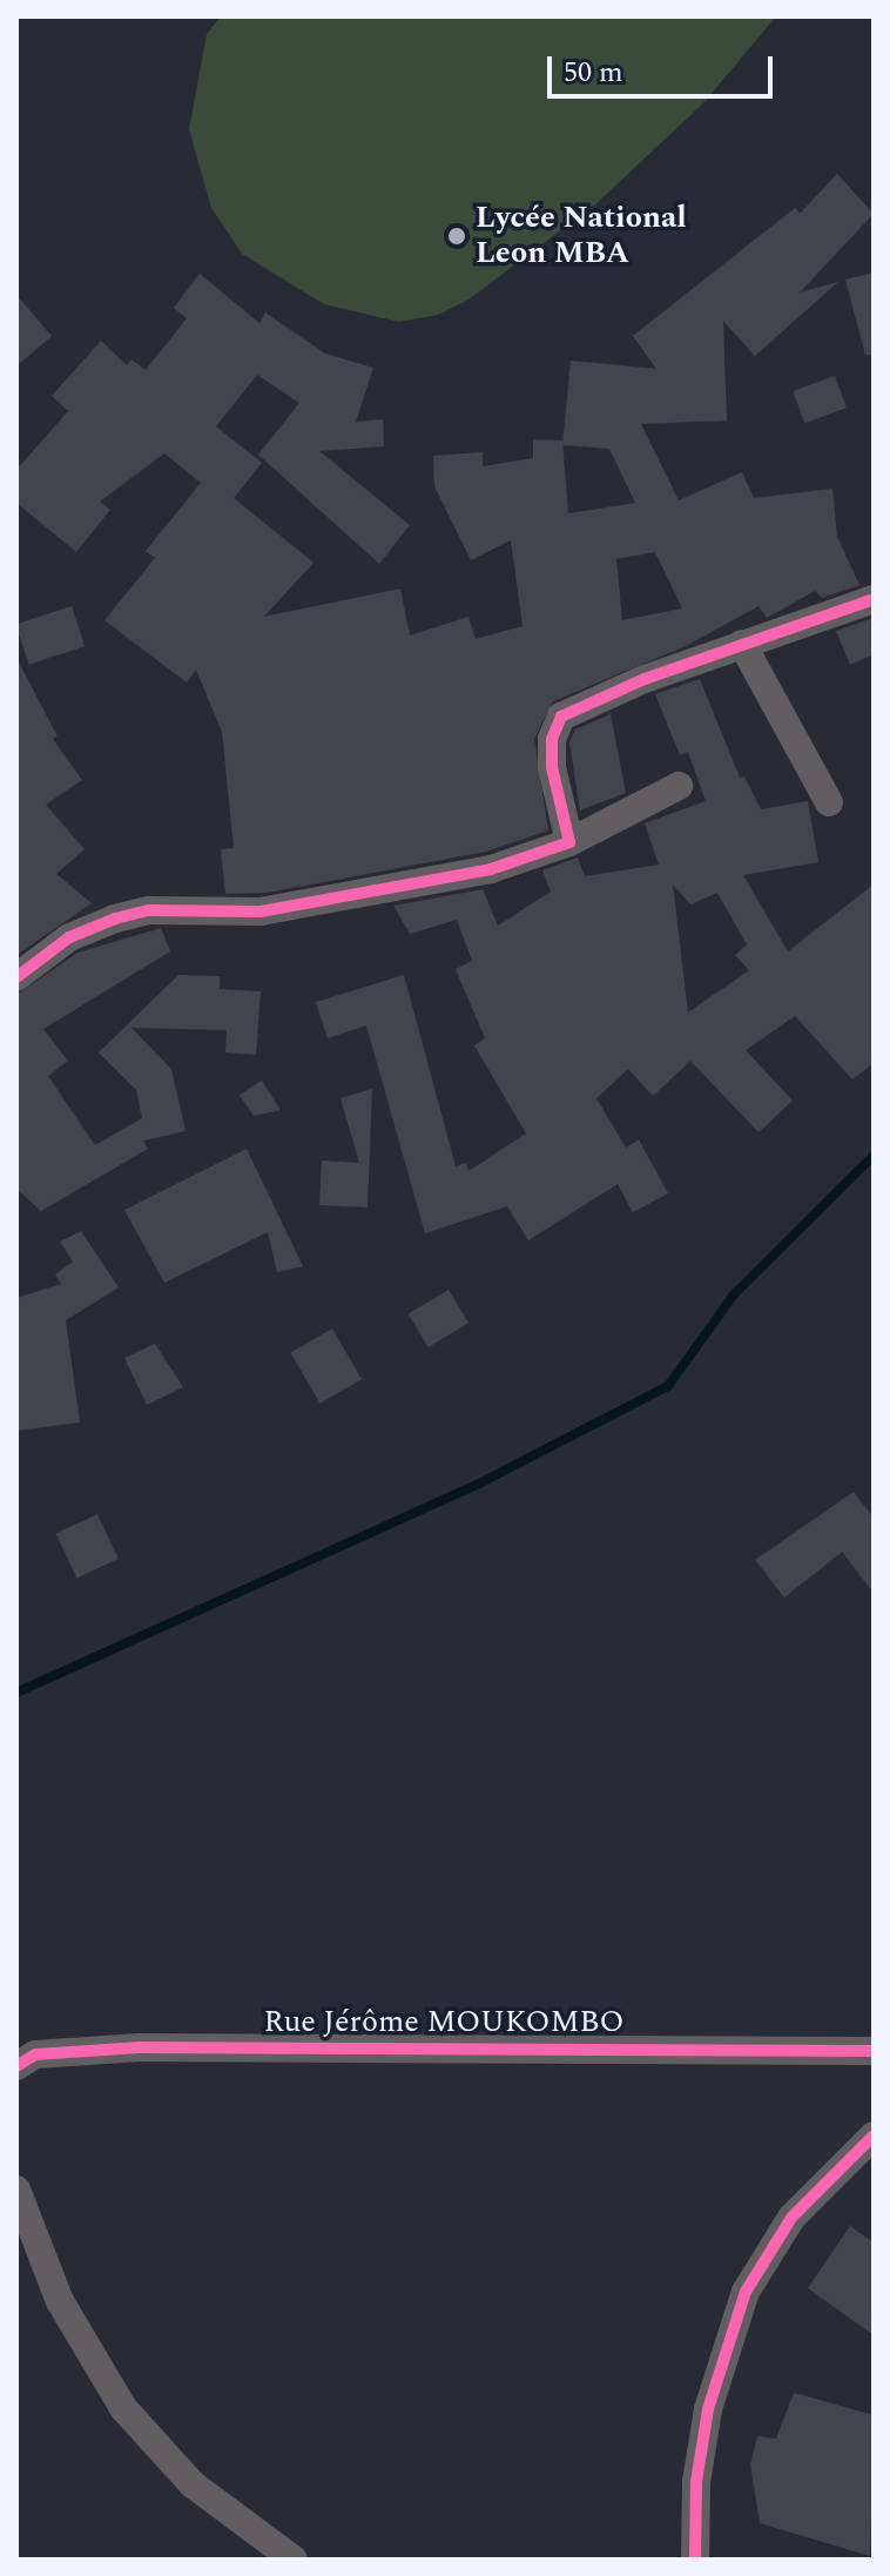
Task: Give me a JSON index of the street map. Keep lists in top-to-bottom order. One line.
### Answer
{"streets":{"street":["Rue Jérôme MOUKOMBO"]},"places":["Lycée National Leon MBA"],"scale_bar":"50 m"}
